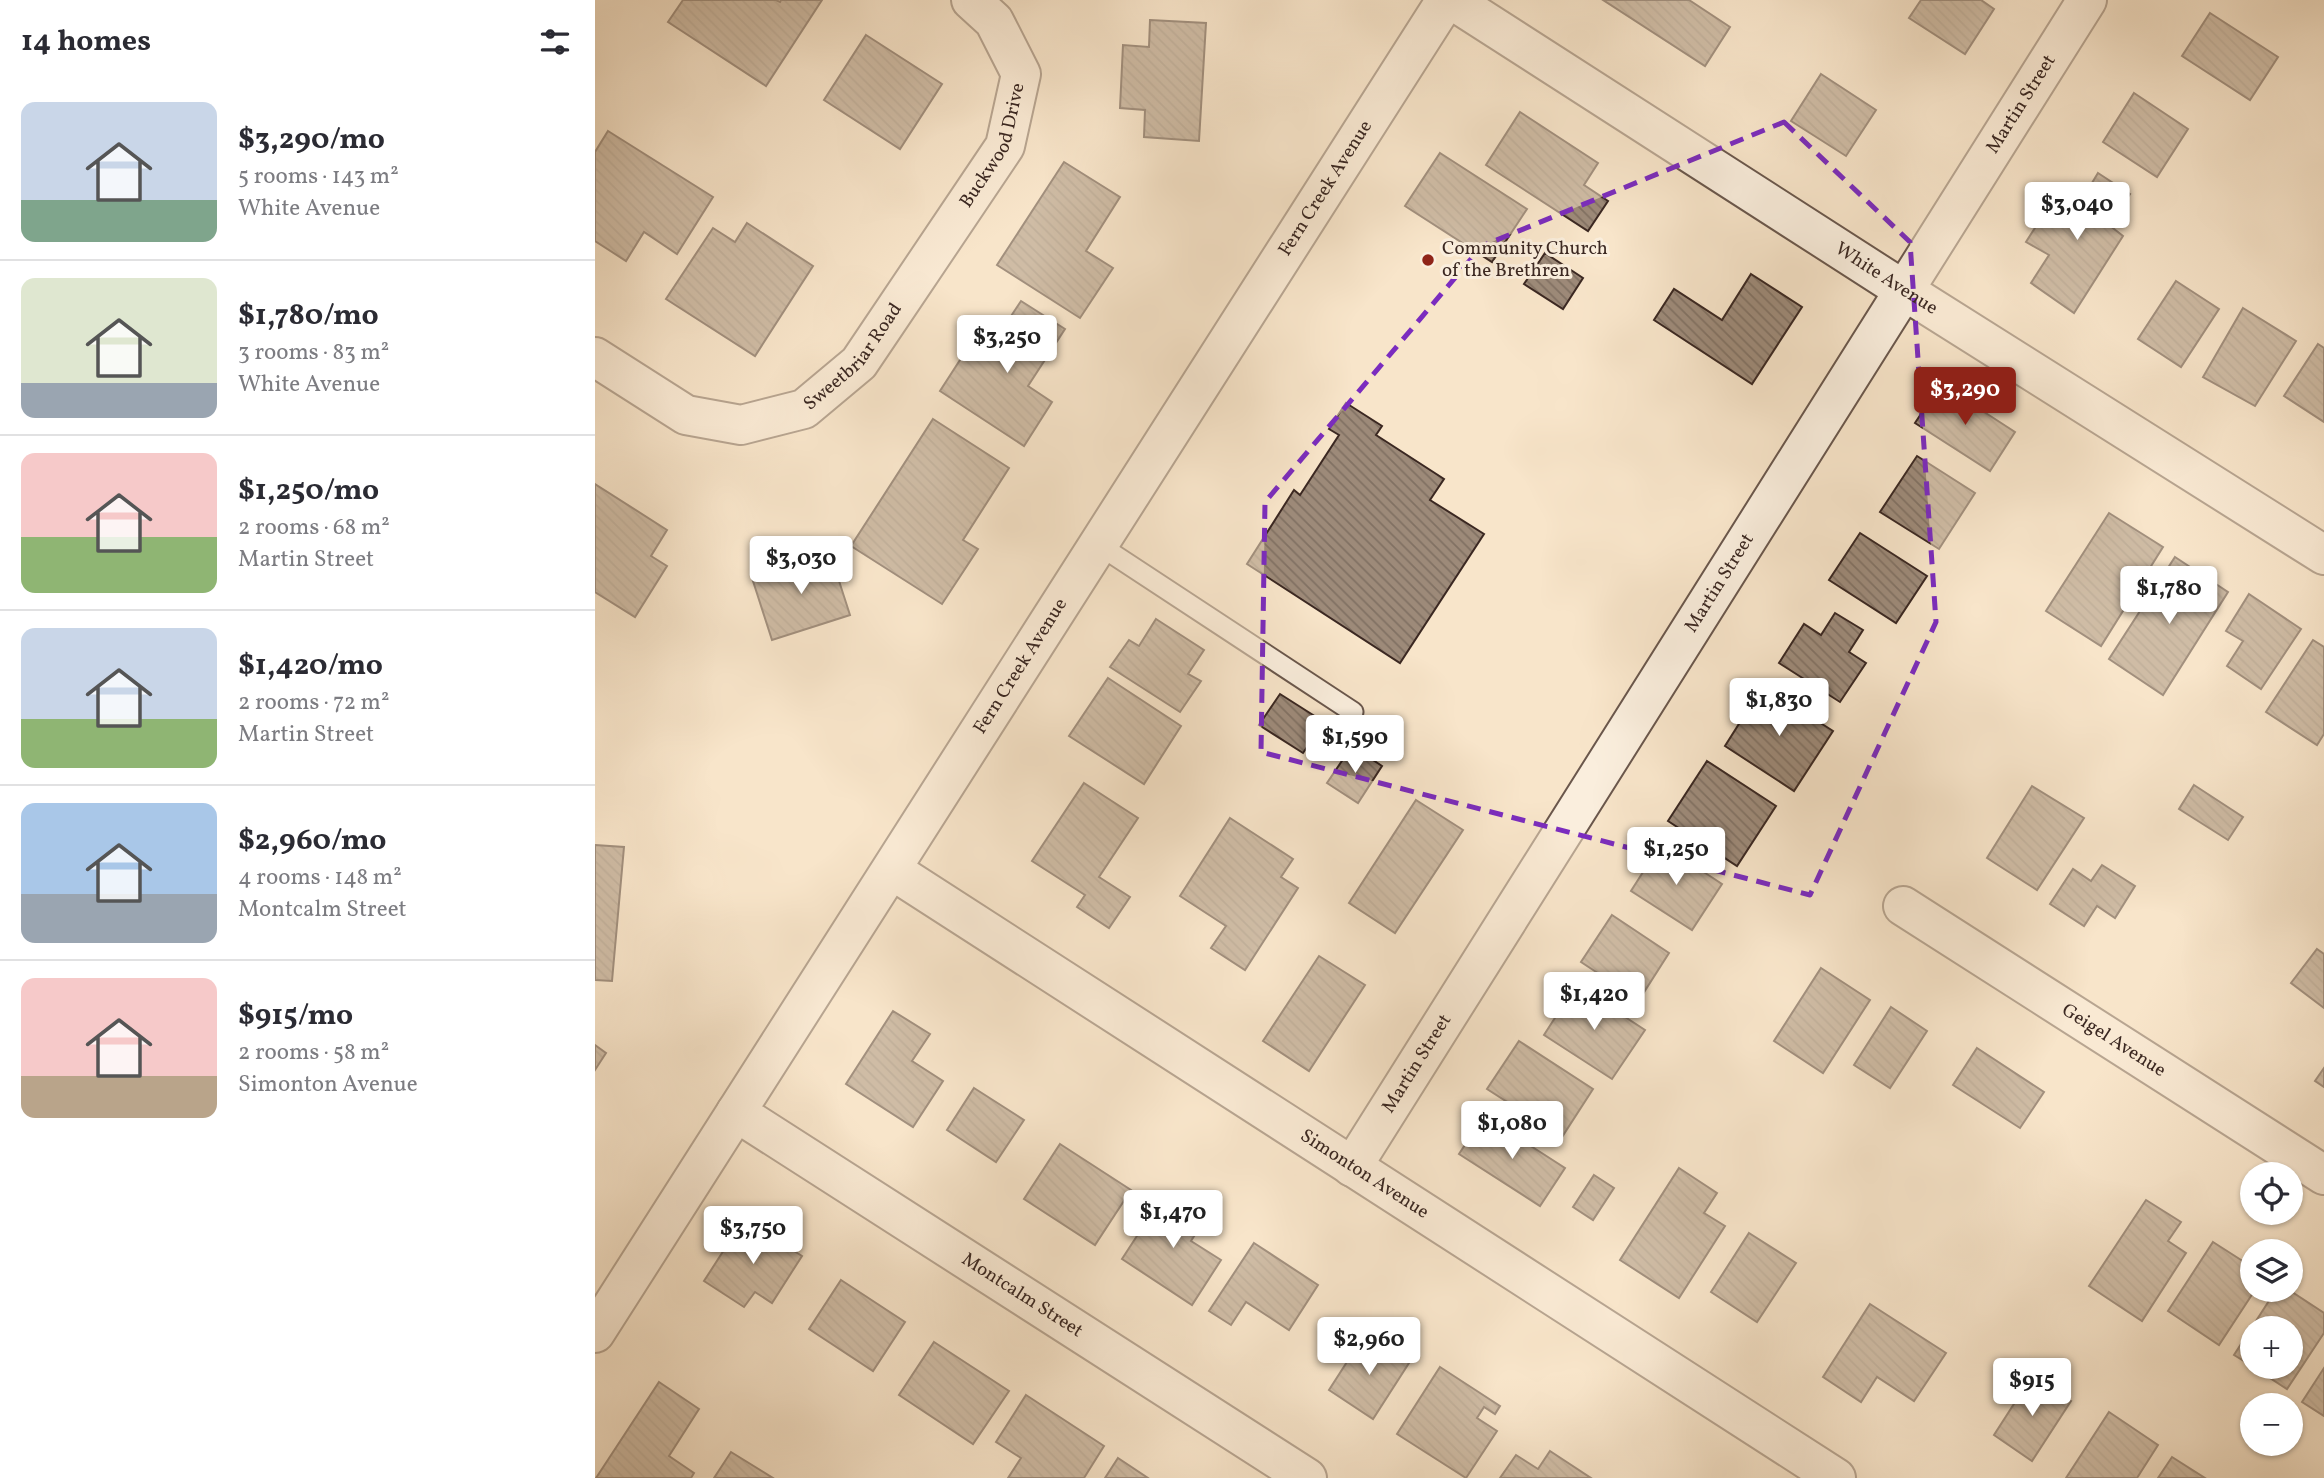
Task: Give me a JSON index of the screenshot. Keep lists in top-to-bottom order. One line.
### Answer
{"streets":{"street":["Martin Street","Buckwood Drive","Fern Creek Avenue","White Avenue","Sweetbriar Road","Geigel Avenue","Simonton Avenue","Montcalm Street"]},"crossings":[["Martin Street","White Avenue"],["Martin Street","Simonton Avenue"],["Buckwood Drive","Sweetbriar Road"],["Fern Creek Avenue","Simonton Avenue"],["Fern Creek Avenue","Montcalm Street"]],"places":["Community Church of the Brethren"],"page":{"heading":"14 homes","list":[{"name":"$3,290/mo","note":"5 rooms · 143 m² · White Avenue"},{"name":"$1,780/mo","note":"3 rooms · 83 m² · White Avenue"},{"name":"$1,250/mo","note":"2 rooms · 68 m² · Martin Street"},{"name":"$1,420/mo","note":"2 rooms · 72 m² · Martin Street"},{"name":"$2,960/mo","note":"4 rooms · 148 m² · Montcalm Street"},{"name":"$915/mo","note":"2 rooms · 58 m² · Simonton Avenue"}],"price":["$3,040","$3,250","$3,290","$3,030","$1,780","$1,830","$1,590","$1,250","$1,420","$1,080","$1,470","$3,750","$2,960","$915"],"map_buttons":["+","−"]}}
